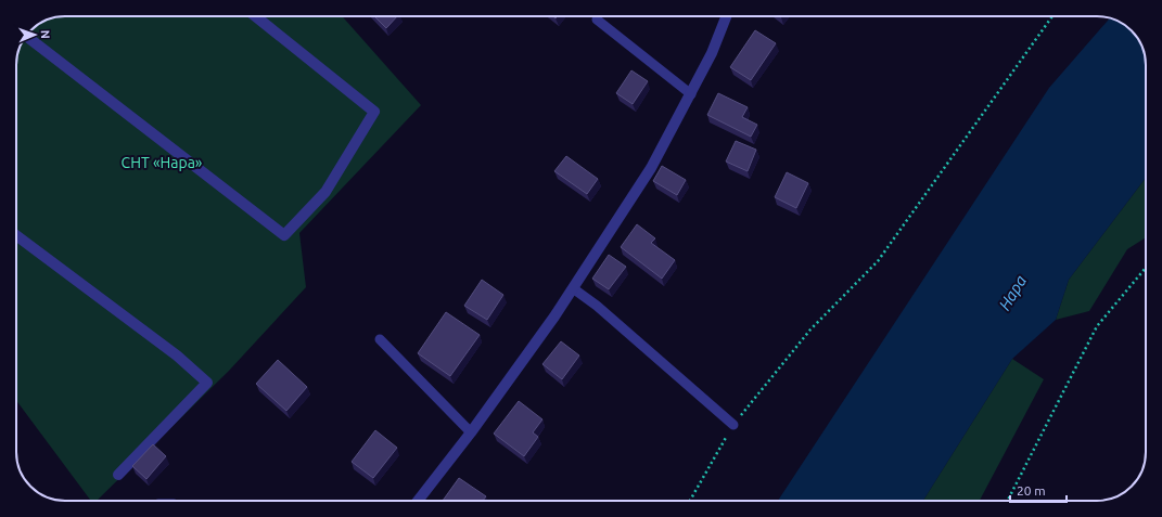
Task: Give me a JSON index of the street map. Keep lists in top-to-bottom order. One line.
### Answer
{"water":["Нара"],"parks":["СНТ «Нара»"],"scale_bar":"20 m","north":"right"}
